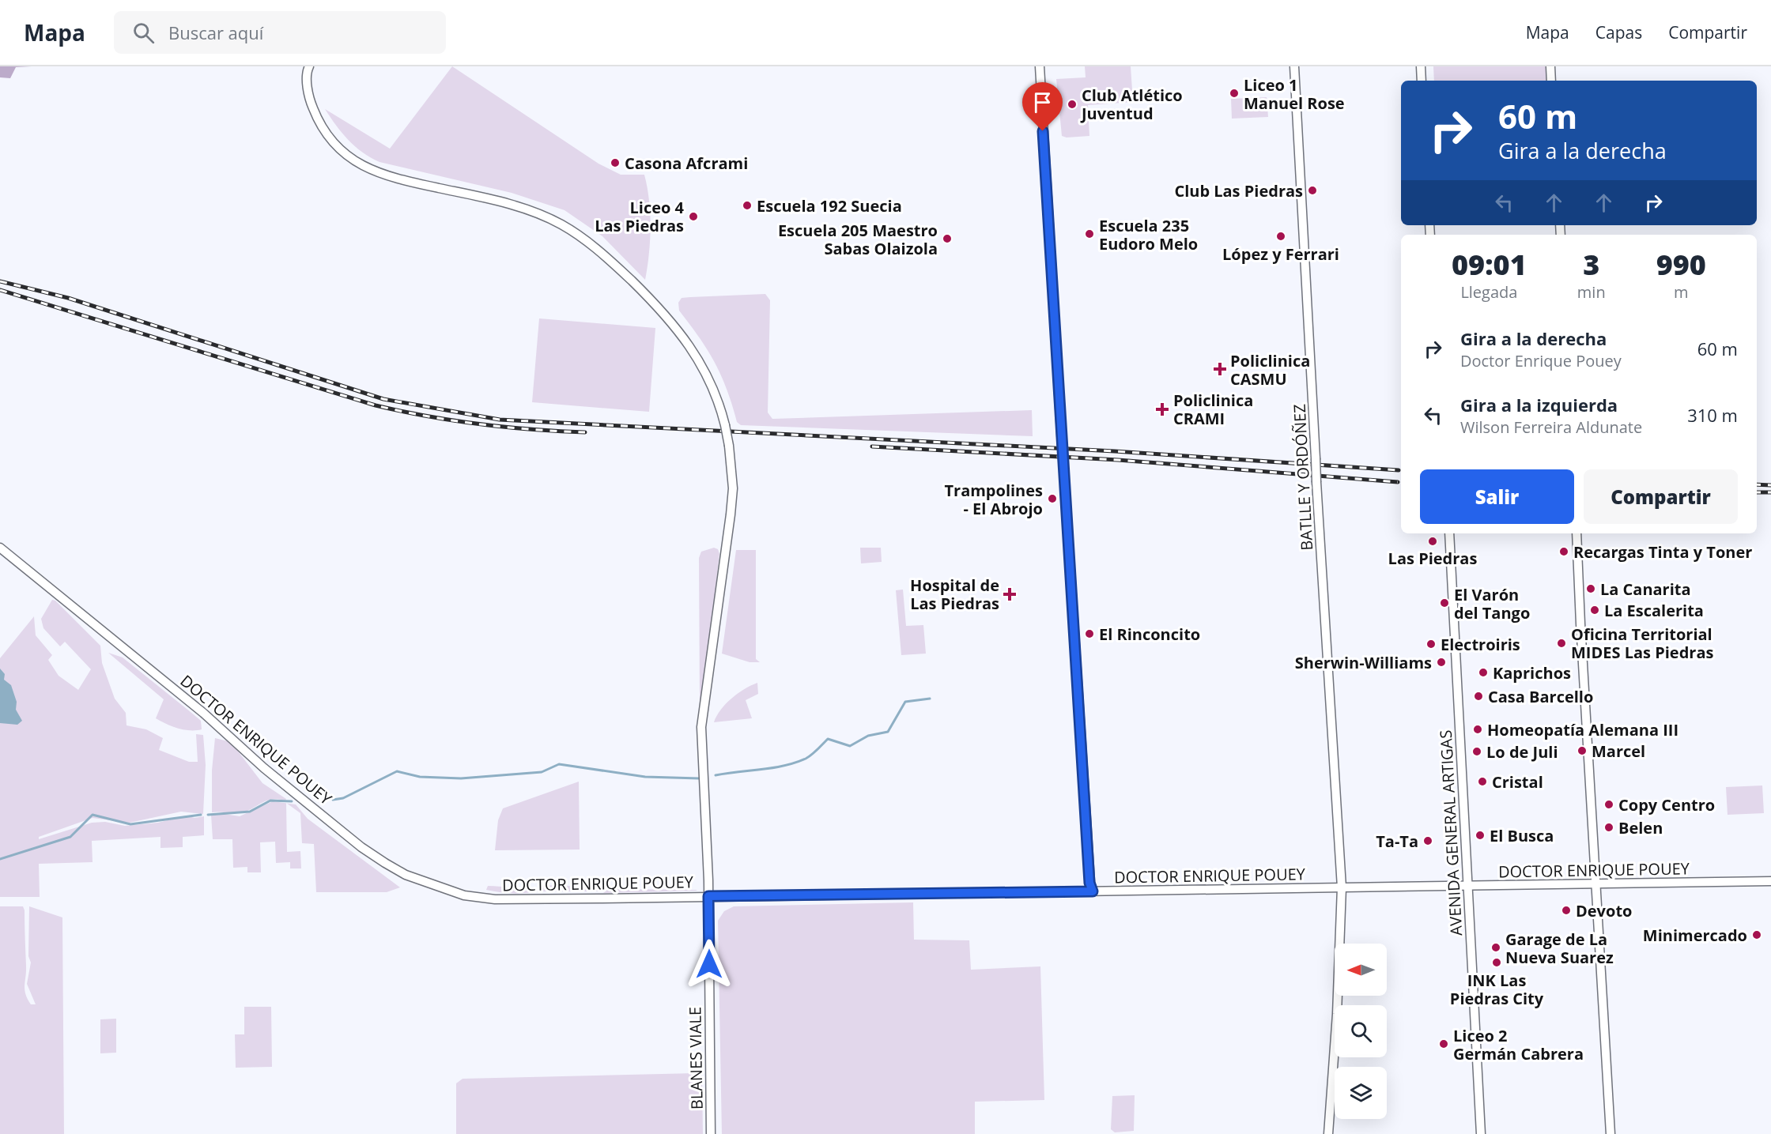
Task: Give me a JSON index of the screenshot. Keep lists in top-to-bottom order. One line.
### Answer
{"streets":{"street":["BATLLE Y ORDÓÑEZ","DOCTOR ENRIQUE POUEY","AVENIDA GENERAL ARTIGAS","BLANES VIALE"]},"crossings":[["BATLLE Y ORDÓÑEZ","DOCTOR ENRIQUE POUEY"],["DOCTOR ENRIQUE POUEY","AVENIDA GENERAL ARTIGAS"],["DOCTOR ENRIQUE POUEY","BLANES VIALE"]],"places":{"other":["Liceo 1 Manuel Rose","Club Atlético Juventud","Casona Afcrami","Club Las Piedras","Escuela 192 Suecia","Liceo 4 Las Piedras","Escuela 235 Eudoro Melo","López y Ferrari","Escuela 205 Maestro Sabas Olaizola","Trampolines - El Abrojo","Las Piedras","Recargas Tinta y Toner","La Canarita","El Varón del Tango","La Escalerita","El Rinconcito","Oficina Territorial MIDES Las Piedras","Electroiris","Sherwin-Williams","Kaprichos","Casa Barcello","Homeopatía Alemana III","Marcel","Lo de Juli","Cristal","Copy Centro","Belen","El Busca","Ta-Ta","Devoto","Minimercado","Garage de La Nueva Suarez","INK Las Piedras City","Liceo 2 Germán Cabrera"],"health":["Policlinica CASMU","Policlinica CRAMI","Hospital de Las Piedras"]},"north":"left","page":{"header":"Mapa","search":"Buscar aquí","nav":["Mapa","Capas","Compartir"],"turn":["60 m","Gira a la derecha"],"eta":["09:01","Llegada","3","min","990","m"],"list":[{"name":"Gira a la derecha","note":"Doctor Enrique Pouey","value":"60 m"},{"name":"Gira a la izquierda","note":"Wilson Ferreira Aldunate","value":"310 m"}],"buttons":["Salir","Compartir"]}}
